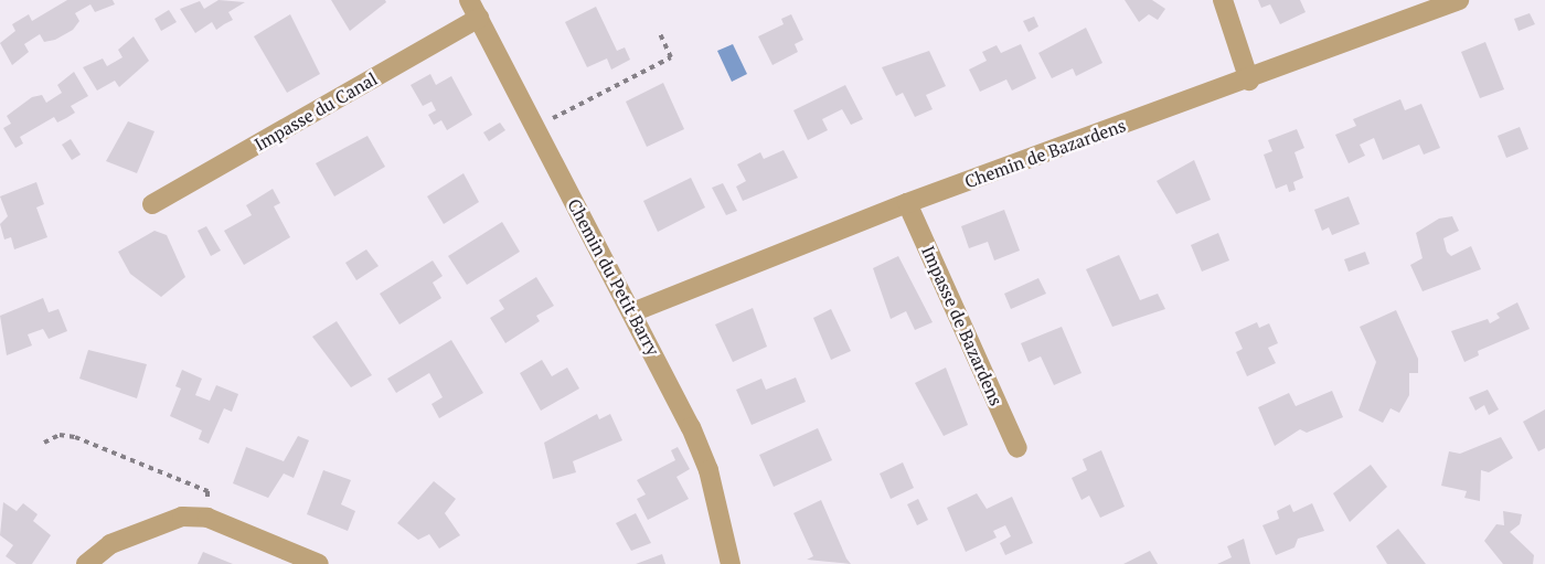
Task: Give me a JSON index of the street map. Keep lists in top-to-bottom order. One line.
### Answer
{"streets":{"street":["Impasse du Canal","Chemin de Bazardens","Chemin du Petit Barry","Impasse de Bazardens"]},"crossings":[["Impasse du Canal","Chemin du Petit Barry"],["Chemin de Bazardens","Chemin du Petit Barry"],["Chemin de Bazardens","Impasse de Bazardens"]]}
